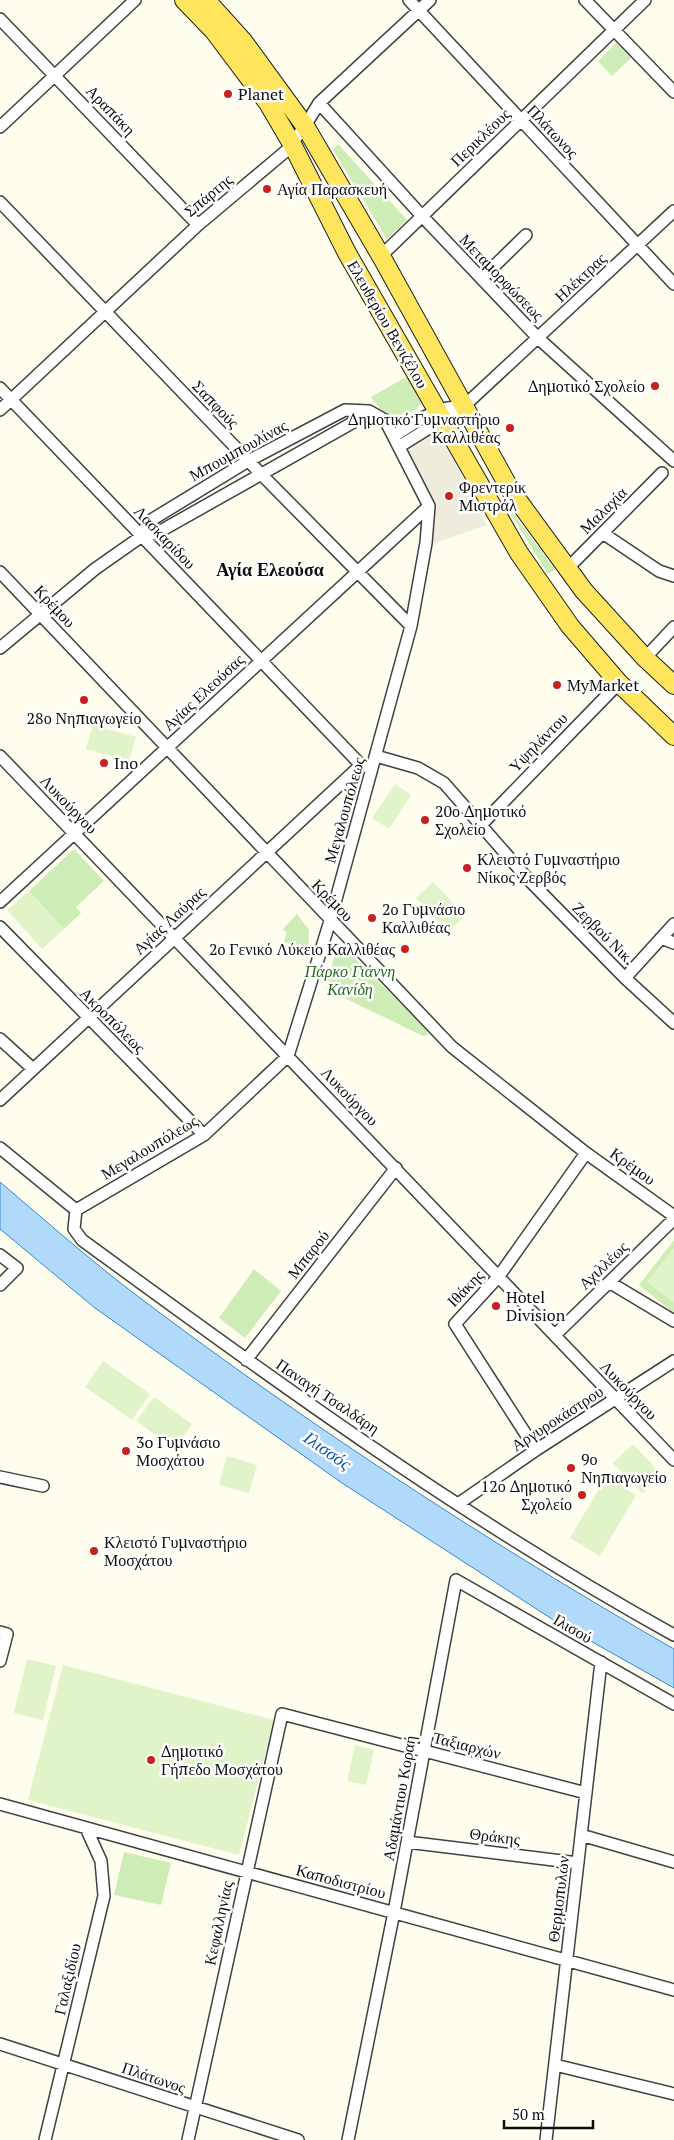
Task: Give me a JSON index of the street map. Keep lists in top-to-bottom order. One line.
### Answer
{"streets":{"main road":["Ελευθερίου Βενιζέλου"],"street":["Αραπάκη","Πλάτωνος","Περικλέους","Σπάρτης","Μεταμορφώσεως","Ηλέκτρας","Σαπφούς","Μπουμπουλίνας","Μαλαχία","Λασκαρίδου","Κρέμου","Αγίας Ελεούσας","Υψηλάντου","Λυκούργου","Μεγαλουπόλεως","Αγίας Λαύρας","Ζερβού Νικ.","Ακροπόλεως","Μπαρού","Αχιλλέως","Ιθάκης","Παναγή Τσαλδάρη","Αργυροκάστρου","Ιλισού","Ταξιαρχών","Αδαμάντιου Κοραή","Θράκης","Καποδιστρίου","Θερμοπυλών","Κεφαλληνίας","Γαλαξιδίου"]},"crossings":[["Αραπάκη","Σπάρτης"],["Πλάτωνος","Περικλέους"],["Πλάτωνος","Σπάρτης"],["Πλάτωνος","Ηλέκτρας"],["Πλάτωνος","Κεφαλληνίας"],["Πλάτωνος","Γαλαξιδίου"],["Περικλέους","Μεταμορφώσεως"],["Περικλέους","Ελευθερίου Βενιζέλου"],["Σπάρτης","Μεταμορφώσεως"],["Σπάρτης","Ελευθερίου Βενιζέλου"],["Σπάρτης","Σαπφούς"],["Σπάρτης","Λασκαρίδου"],["Μεταμορφώσεως","Ηλέκτρας"],["Ηλέκτρας","Ελευθερίου Βενιζέλου"],["Ελευθερίου Βενιζέλου","Μαλαχία"],["Ελευθερίου Βενιζέλου","Υψηλάντου"],["Σαπφούς","Μπουμπουλίνας"],["Σαπφούς","Αγίας Ελεούσας"],["Σαπφούς","Μεγαλουπόλεως"],["Μπουμπουλίνας","Λασκαρίδου"],["Μπουμπουλίνας","Κρέμου"],["Λασκαρίδου","Αγίας Ελεούσας"],["Λασκαρίδου","Μεγαλουπόλεως"],["Λασκαρίδου","Αγίας Λαύρας"],["Κρέμου","Αγίας Ελεούσας"],["Κρέμου","Μεγαλουπόλεως"],["Κρέμου","Αγίας Λαύρας"],["Κρέμου","Αχιλλέως"],["Κρέμου","Ιθάκης"],["Αγίας Ελεούσας","Λυκούργου"],["Αγίας Ελεούσας","Μεγαλουπόλεως"],["Υψηλάντου","Ζερβού Νικ."],["Λυκούργου","Μεγαλουπόλεως"],["Λυκούργου","Αγίας Λαύρας"],["Λυκούργου","Μπαρού"],["Λυκούργου","Αχιλλέως"],["Λυκούργου","Ιθάκης"],["Λυκούργου","Αργυροκάστρου"],["Μεγαλουπόλεως","Αγίας Λαύρας"],["Μεγαλουπόλεως","Ζερβού Νικ."],["Μεγαλουπόλεως","Ακροπόλεως"],["Μεγαλουπόλεως","Παναγή Τσαλδάρη"],["Αγίας Λαύρας","Ακροπόλεως"],["Μπαρού","Παναγή Τσαλδάρη"],["Ιθάκης","Αργυροκάστρου"],["Παναγή Τσαλδάρη","Αργυροκάστρου"],["Ιλισού","Αδαμάντιου Κοραή"],["Ιλισού","Θερμοπυλών"],["Ταξιαρχών","Αδαμάντιου Κοραή"],["Ταξιαρχών","Θερμοπυλών"],["Ταξιαρχών","Κεφαλληνίας"],["Αδαμάντιου Κοραή","Θράκης"],["Αδαμάντιου Κοραή","Καποδιστρίου"],["Θράκης","Θερμοπυλών"],["Καποδιστρίου","Θερμοπυλών"],["Καποδιστρίου","Κεφαλληνίας"],["Καποδιστρίου","Γαλαξιδίου"]],"districts":["Αγία Ελεούσα"],"water":["Ιλισσός"],"parks":["Πάρκο Γιάννη Κανίδη"],"places":["Planet","Αγία Παρασκευή","Δημοτικό Σχολείο","Δημοτικό Γυμναστήριο Καλλιθέας","Φρεντερίκ Μιστράλ","MyMarket","28ο Νηπιαγωγείο","Ino","20ο Δημοτικό Σχολείο","Κλειστό Γυμναστήριο Νίκος Ζερβός","2ο Γυμνάσιο Καλλιθέας","2ο Γενικό Λύκειο Καλλιθέας","Hotel Division","3o Γυμνάσιο Μοσχάτου","9ο Νηπιαγωγείο","12ο Δημοτικό Σχολείο","Κλειστό Γυμναστήριο Μοσχάτου","Δημοτικό Γήπεδο Μοσχάτου"],"scale_bar":"50 m"}
